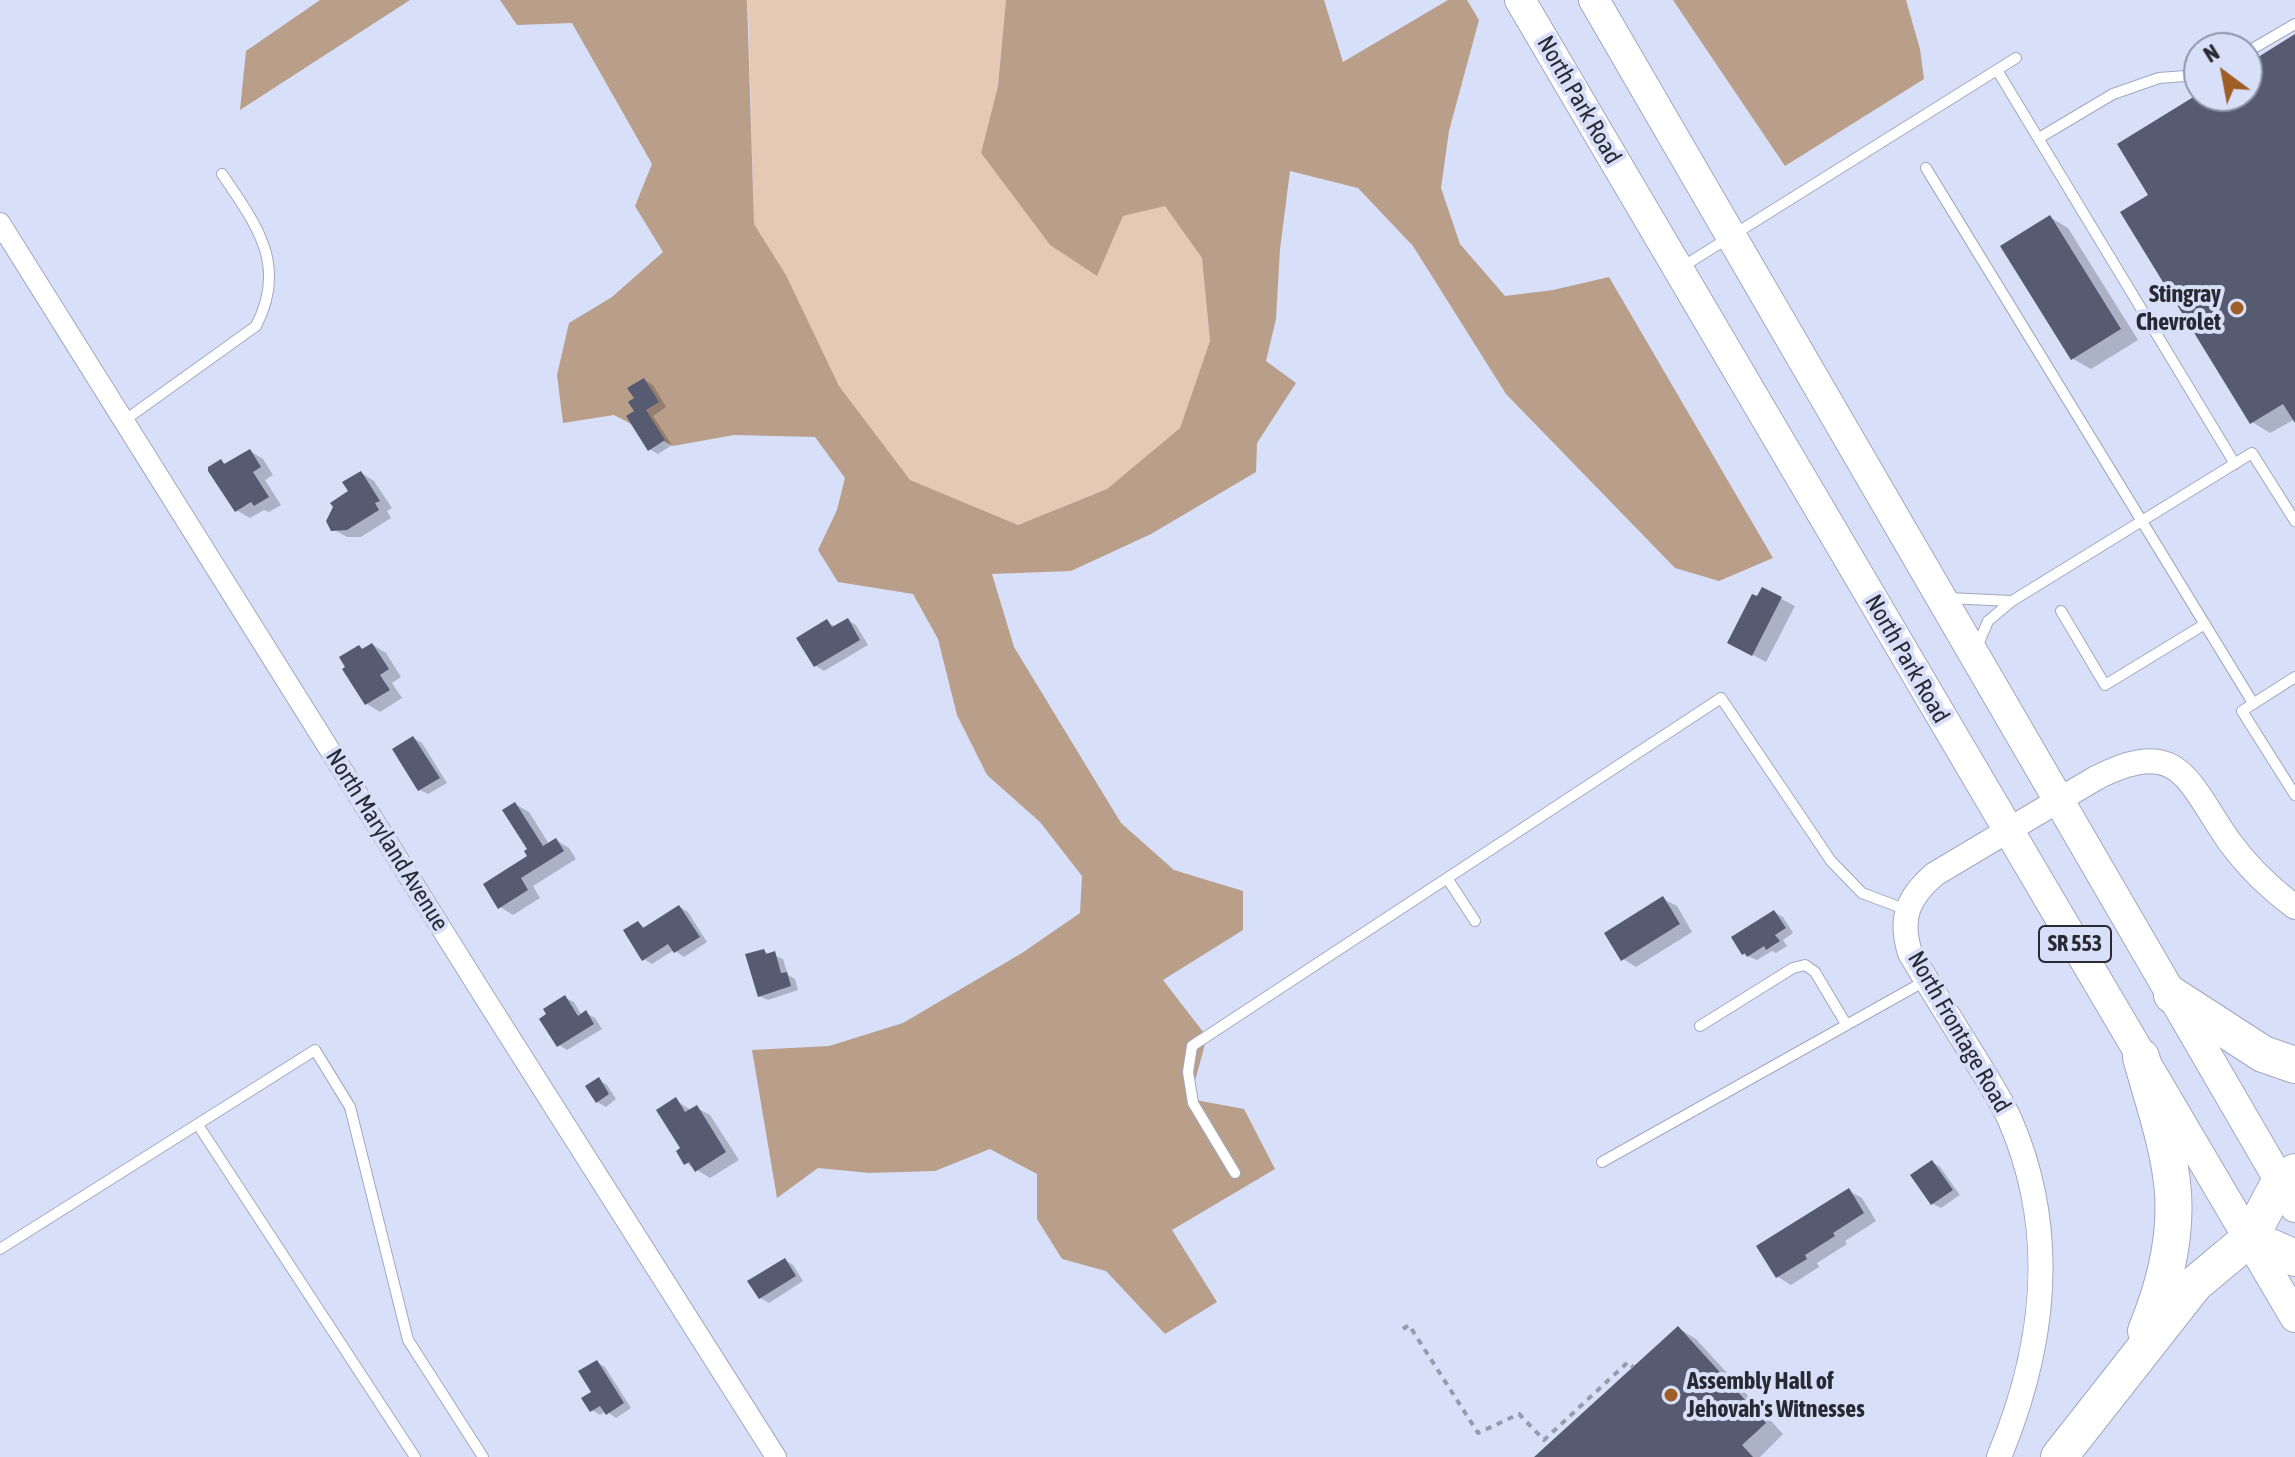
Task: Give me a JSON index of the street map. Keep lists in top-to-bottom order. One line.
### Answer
{"streets":{"main road":["North Park Road","SR 553"],"street":["North Maryland Avenue","North Frontage Road"]},"places":["Stingray Chevrolet","Assembly Hall of Jehovah's Witnesses"],"north":"top left"}
